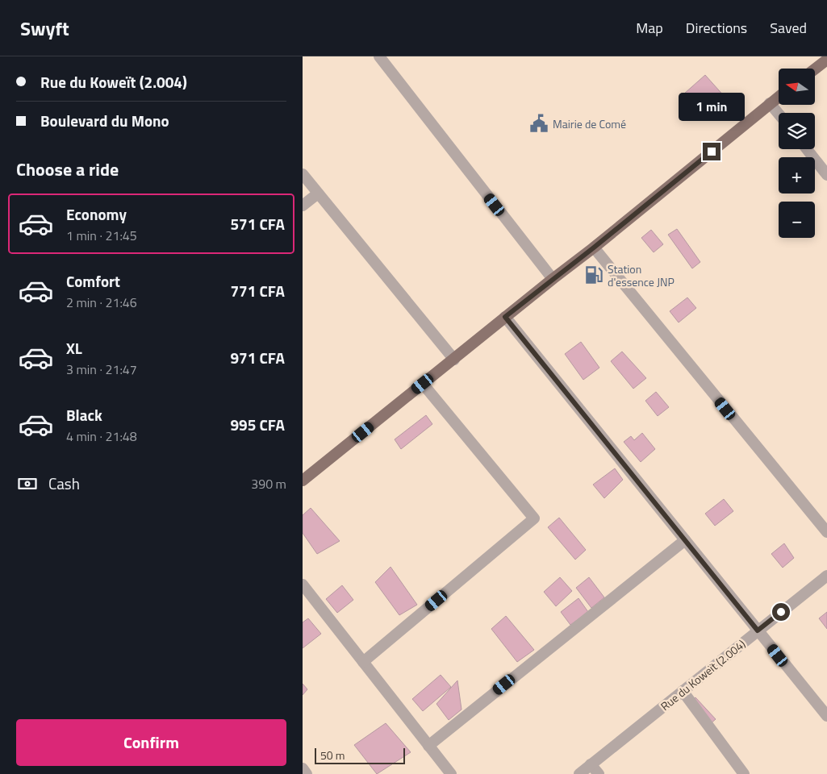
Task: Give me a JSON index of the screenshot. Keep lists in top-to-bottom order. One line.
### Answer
{"streets":{"street":["Rue du Koweït (2.004)"]},"places":{"public building":["Mairie de Comé"],"fuel station":["Station d'essence JNP"]},"scale_bar":"50 m","north":"left","page":{"header":"Swyft","nav":["Map","Directions","Saved"],"banner":["Rue du Koweït (2.004)","Boulevard du Mono"],"map_buttons":["+","−"],"bubble":"1 min","heading":"Choose a ride","list":[{"name":"Economy","note":"1 min · 21:45","value":"571 CFA"},{"name":"Comfort","note":"2 min · 21:46","value":"771 CFA"},{"name":"XL","note":"3 min · 21:47","value":"971 CFA"},{"name":"Black","note":"4 min · 21:48","value":"995 CFA"}],"pay":["Cash","390 m"],"buttons":"Confirm","scale":"50 m"}}
